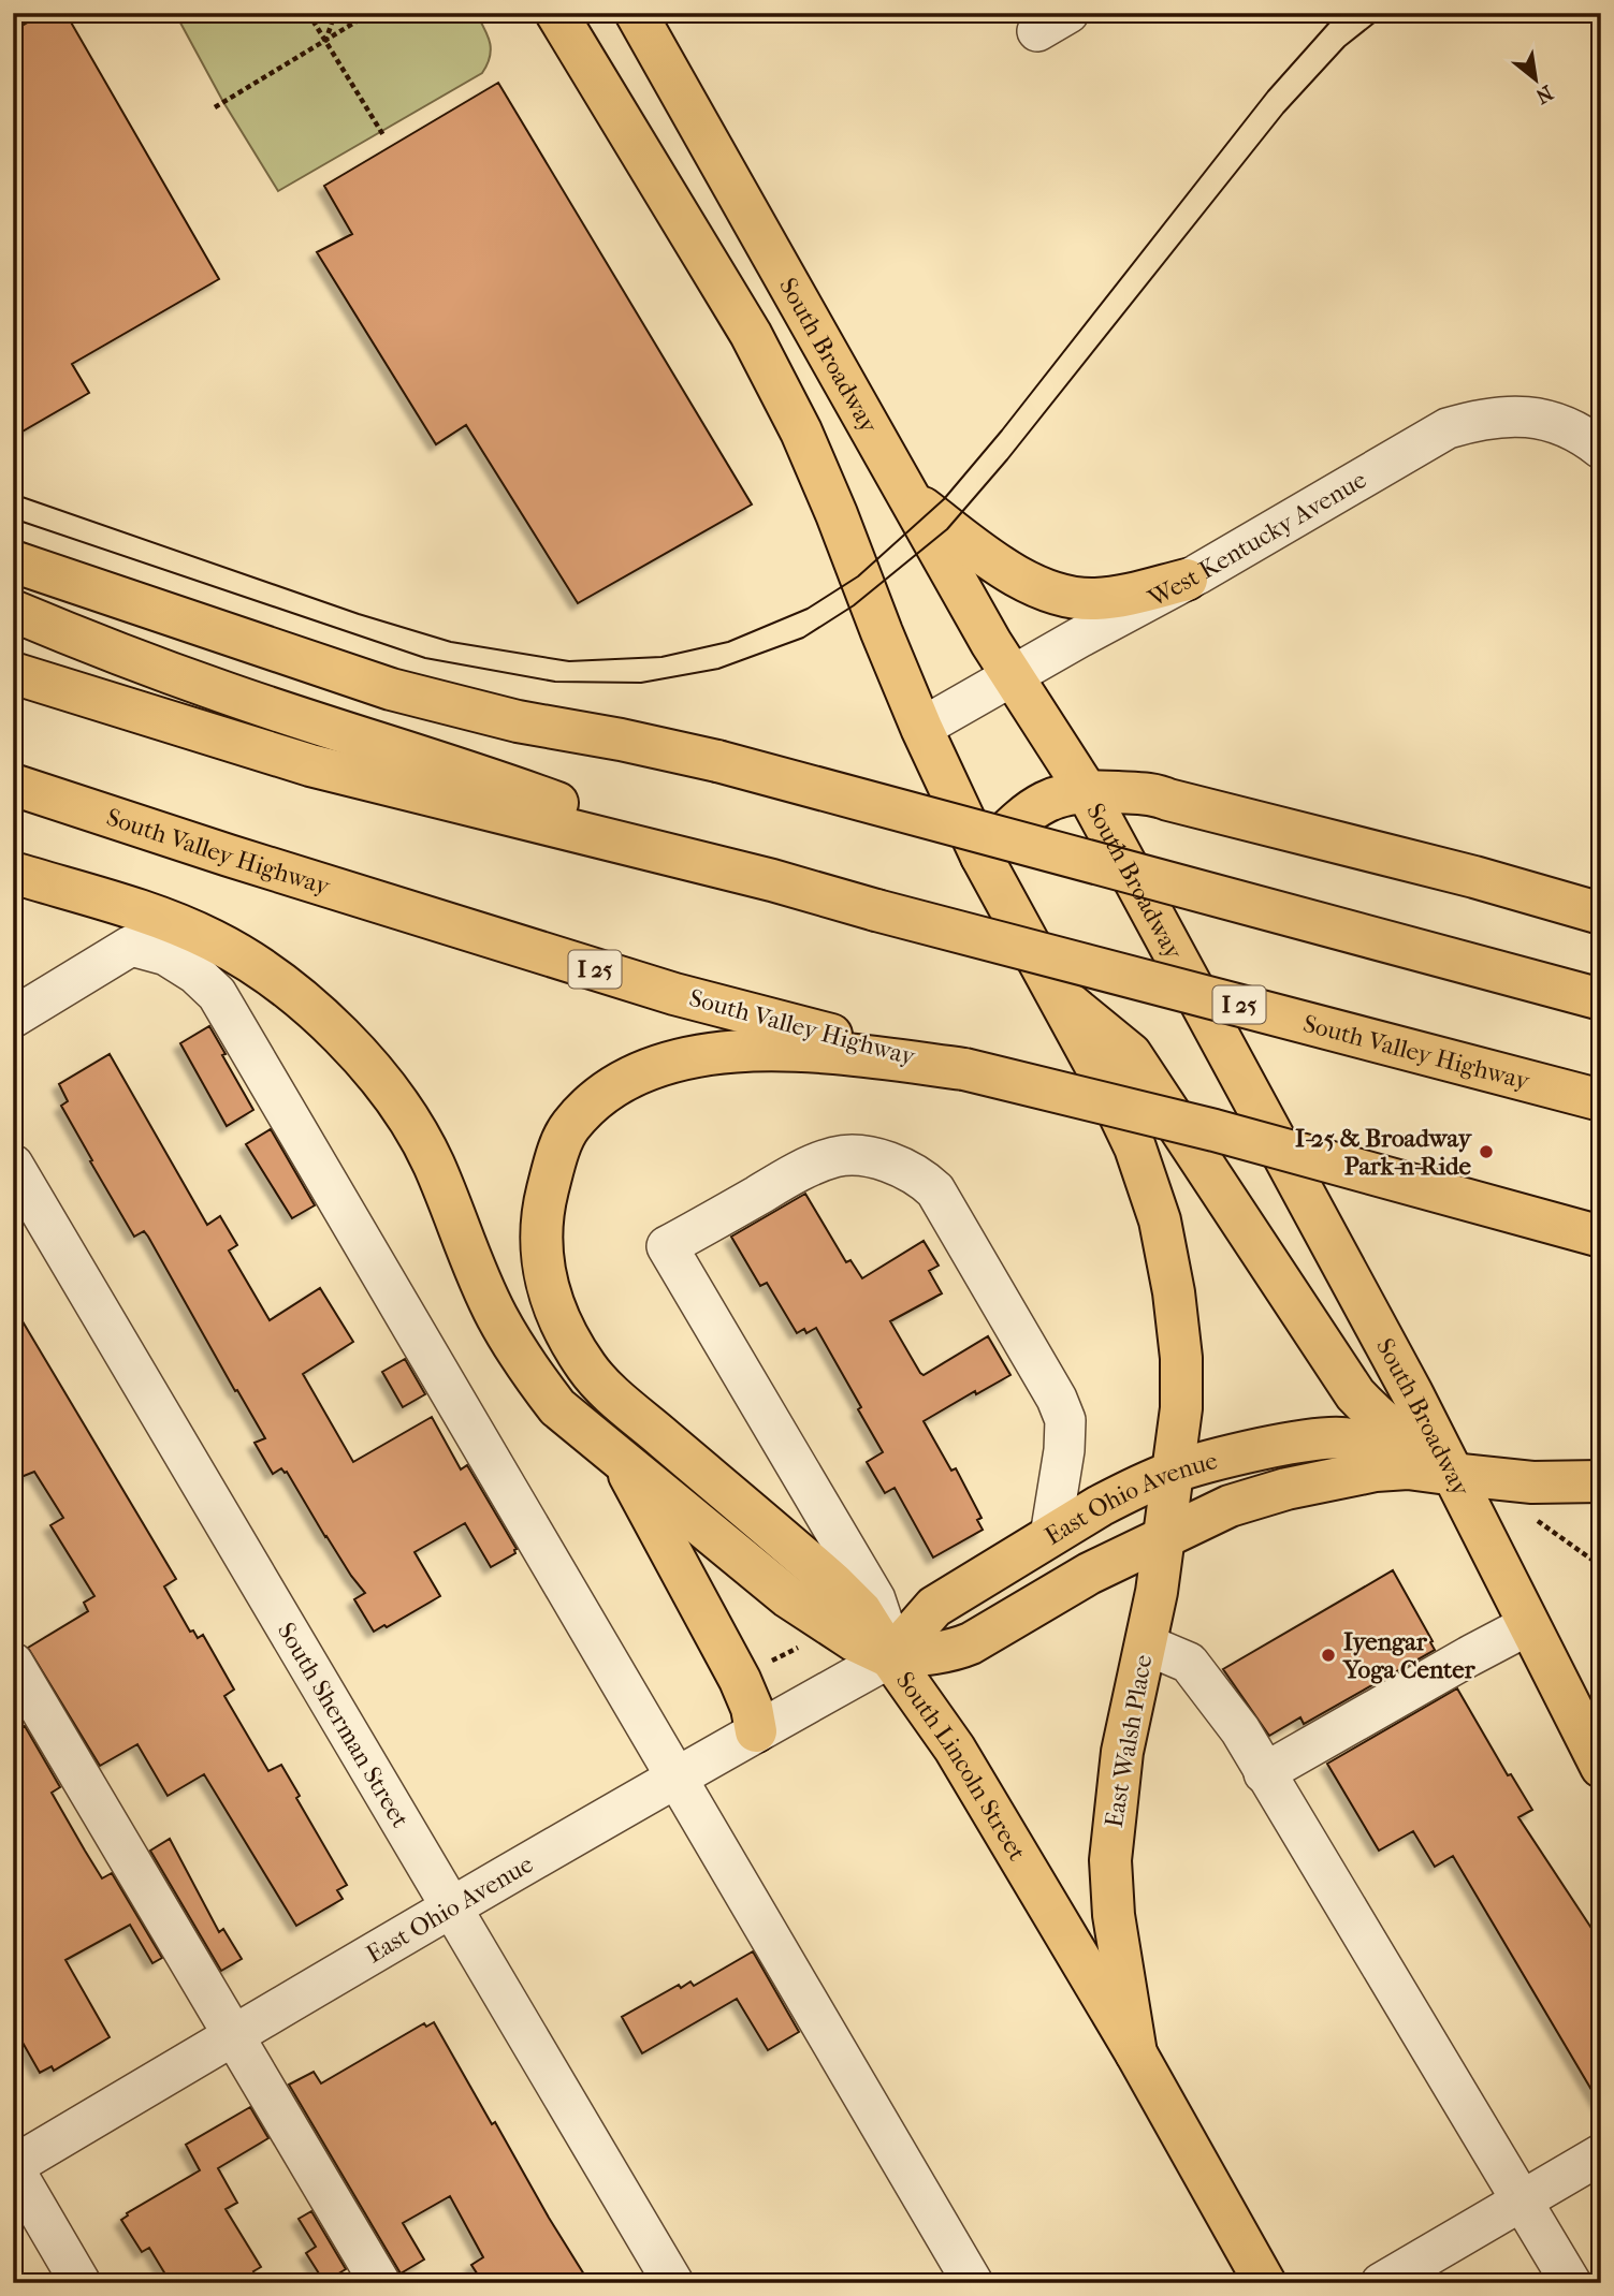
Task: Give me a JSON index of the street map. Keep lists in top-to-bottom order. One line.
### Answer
{"streets":{"main road":["South Broadway","South Valley Highway","I 25","East Ohio Avenue","East Walsh Place","South Lincoln Street"],"street":["West Kentucky Avenue","South Sherman Street"]},"crossings":[["South Broadway","West Kentucky Avenue"],["South Broadway","East Ohio Avenue"],["East Ohio Avenue","South Sherman Street"],["East Ohio Avenue","East Walsh Place"],["East Ohio Avenue","South Lincoln Street"],["East Walsh Place","South Lincoln Street"]],"places":["I-25 & Broadway Park-n-Ride","Iyengar Yoga Center"],"north":"bottom right"}
